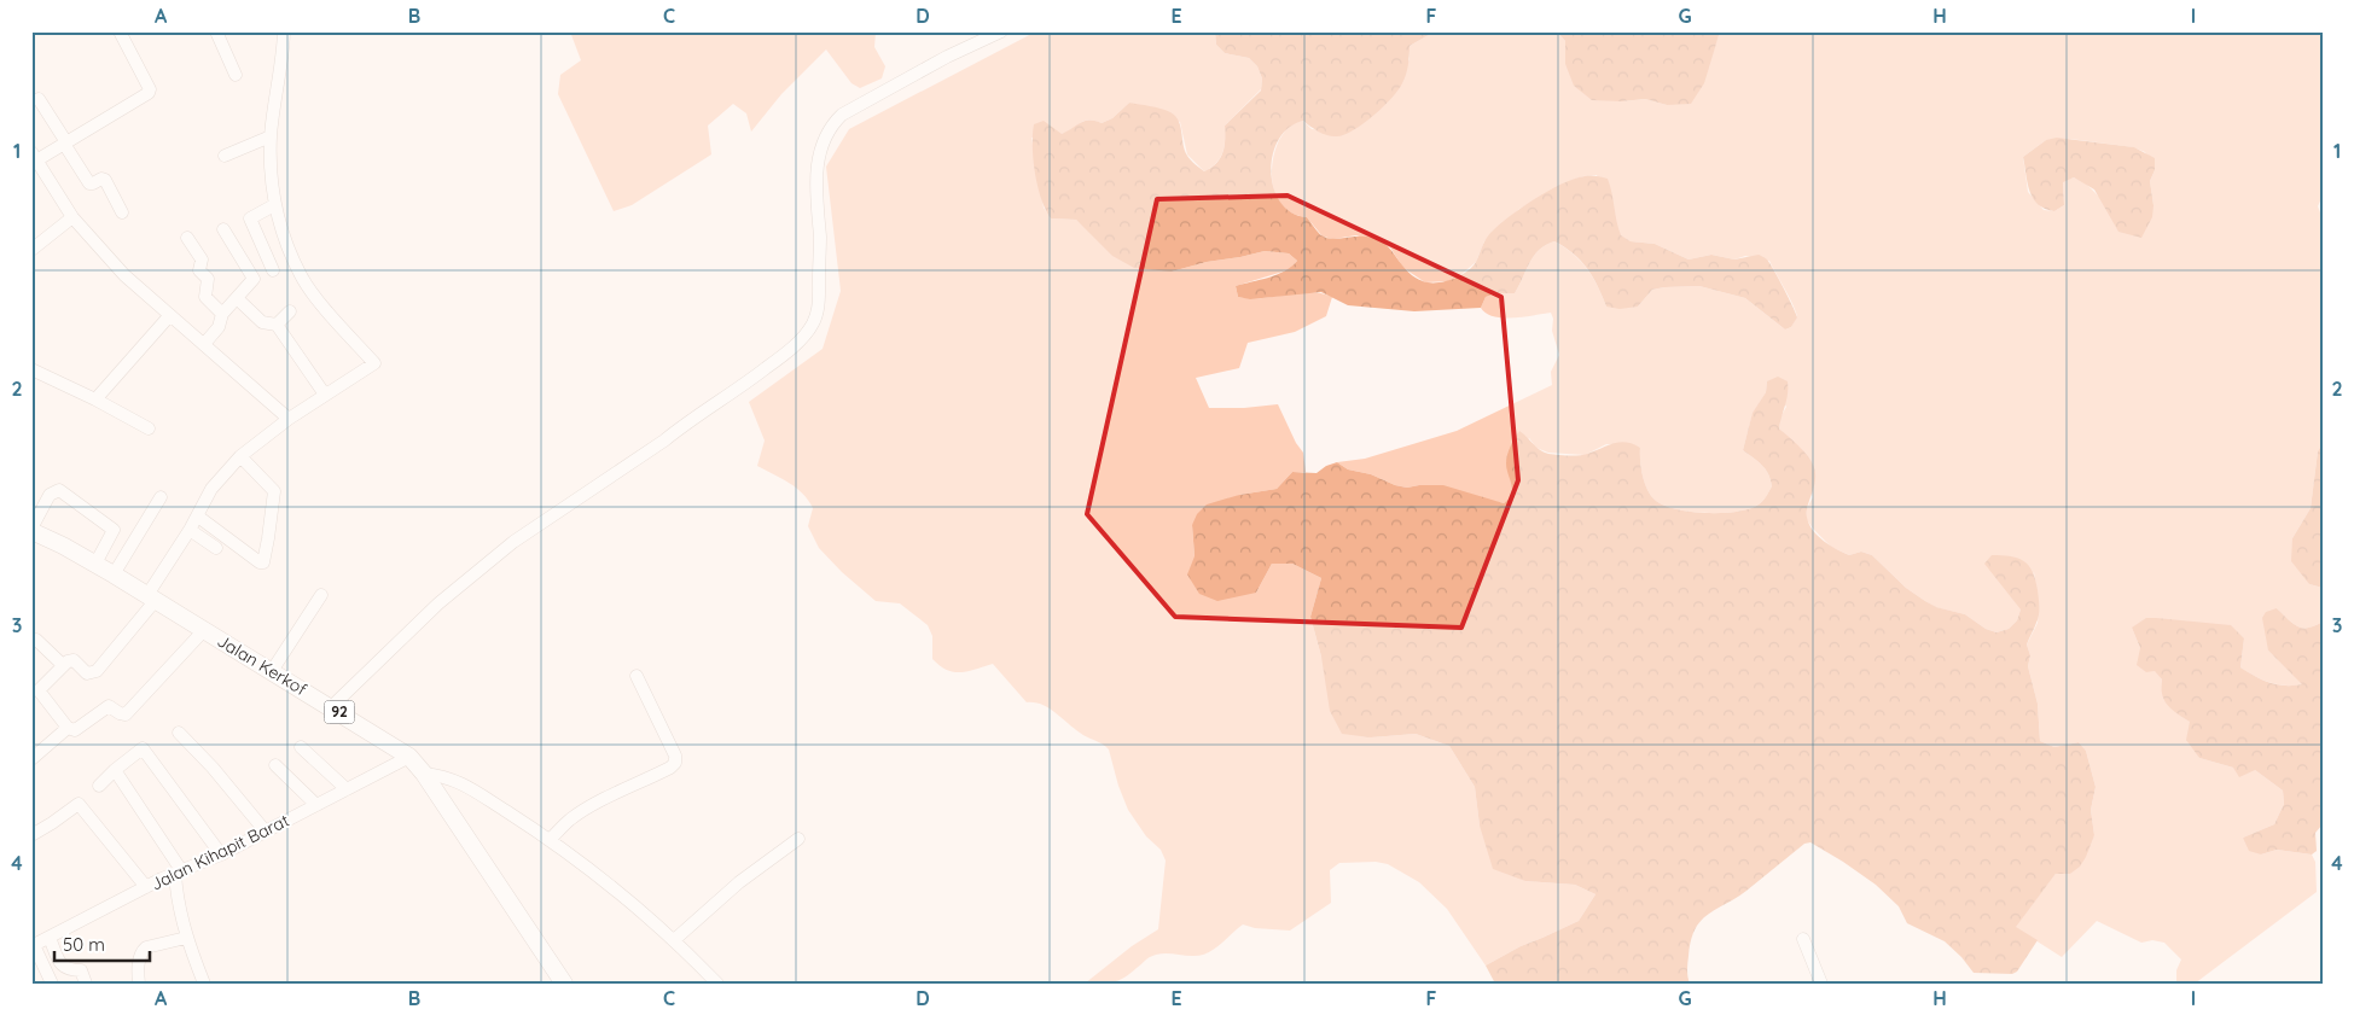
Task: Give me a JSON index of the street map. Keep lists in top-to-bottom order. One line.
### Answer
{"streets":{"main road":["Jalan Kerkof","92"],"street":["Jalan Kihapit Barat"]},"crossings":[["Jalan Kerkof","Jalan Kihapit Barat"]],"scale_bar":"50 m","grid":{"columns":["A","B","C","D","E","F","G","H","I"],"rows":["1","2","3","4"]}}
